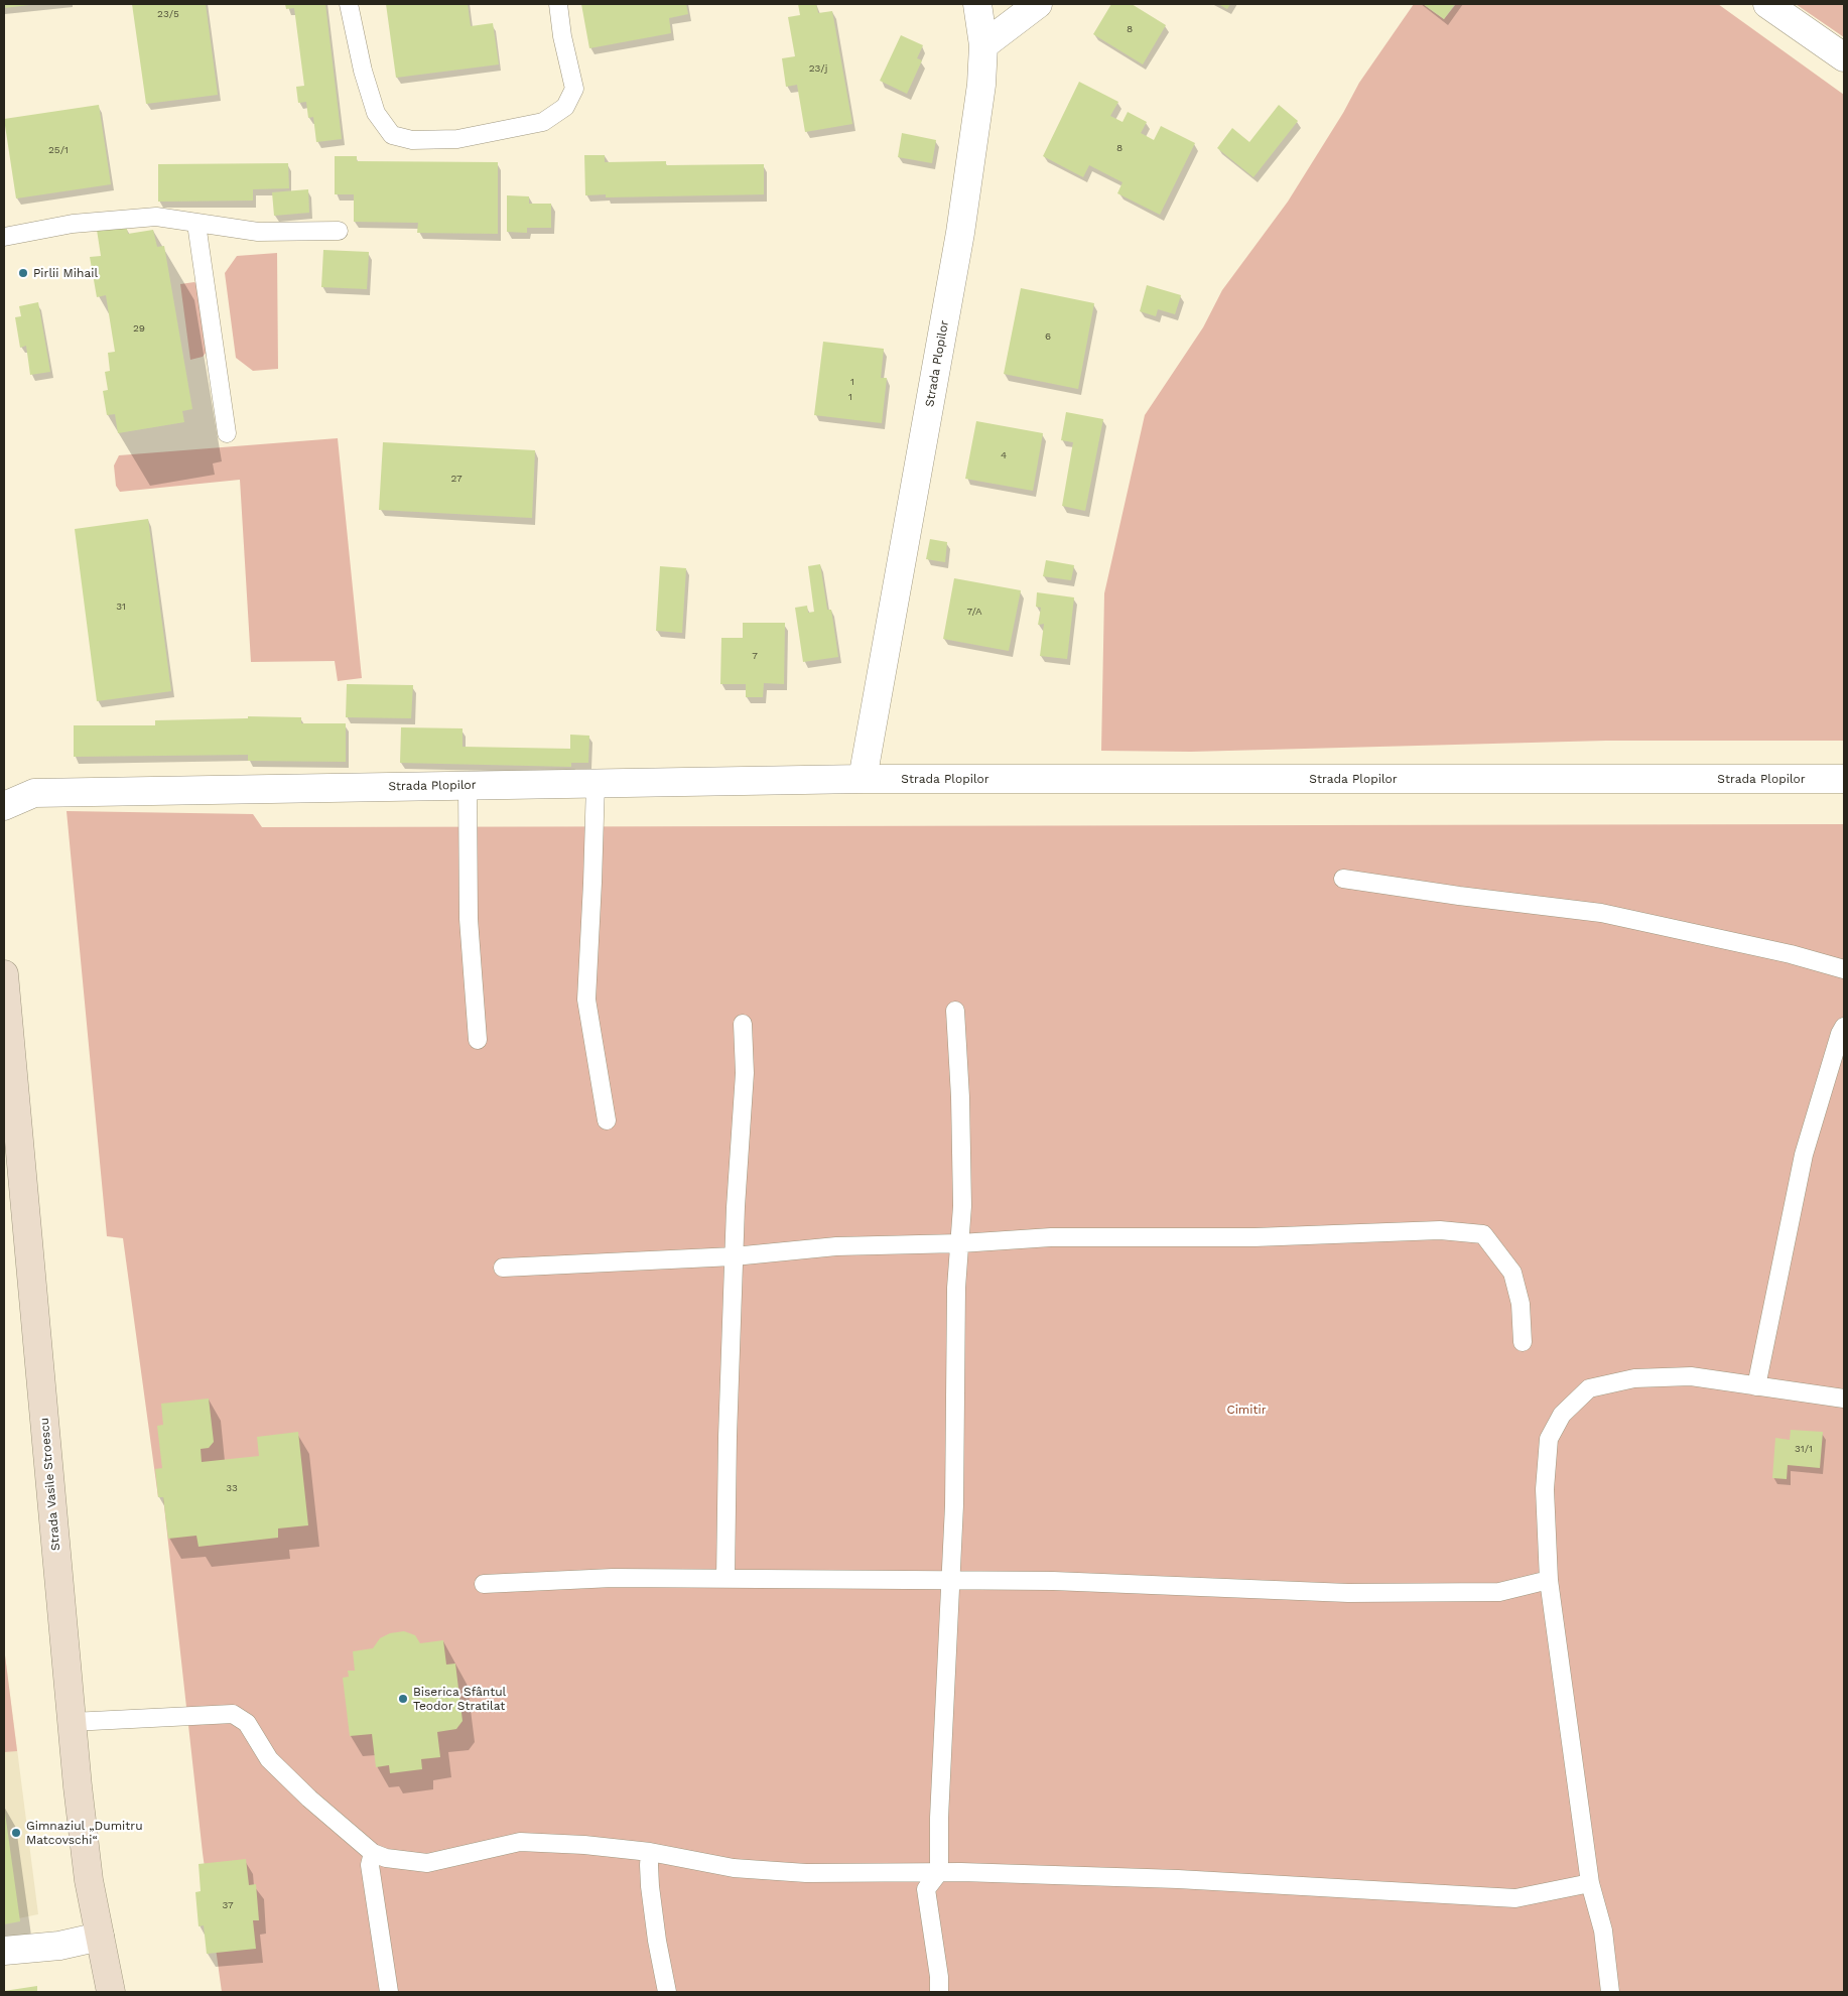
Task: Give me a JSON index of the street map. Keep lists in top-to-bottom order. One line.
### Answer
{"streets":{"main road":["Strada Vasile Stroescu"],"street":["Strada Plopilor"]},"parks":["Cimitir"],"places":["Pirlii Mihail","Biserica Sfântul Teodor Stratilat","Gimnaziul „Dumitru Matcovschi“"],"house_numbers":["23/5","8","23/j","8","25/1","29","6","1","1","4","27","31","7/A","7","31/1","33","37"]}
